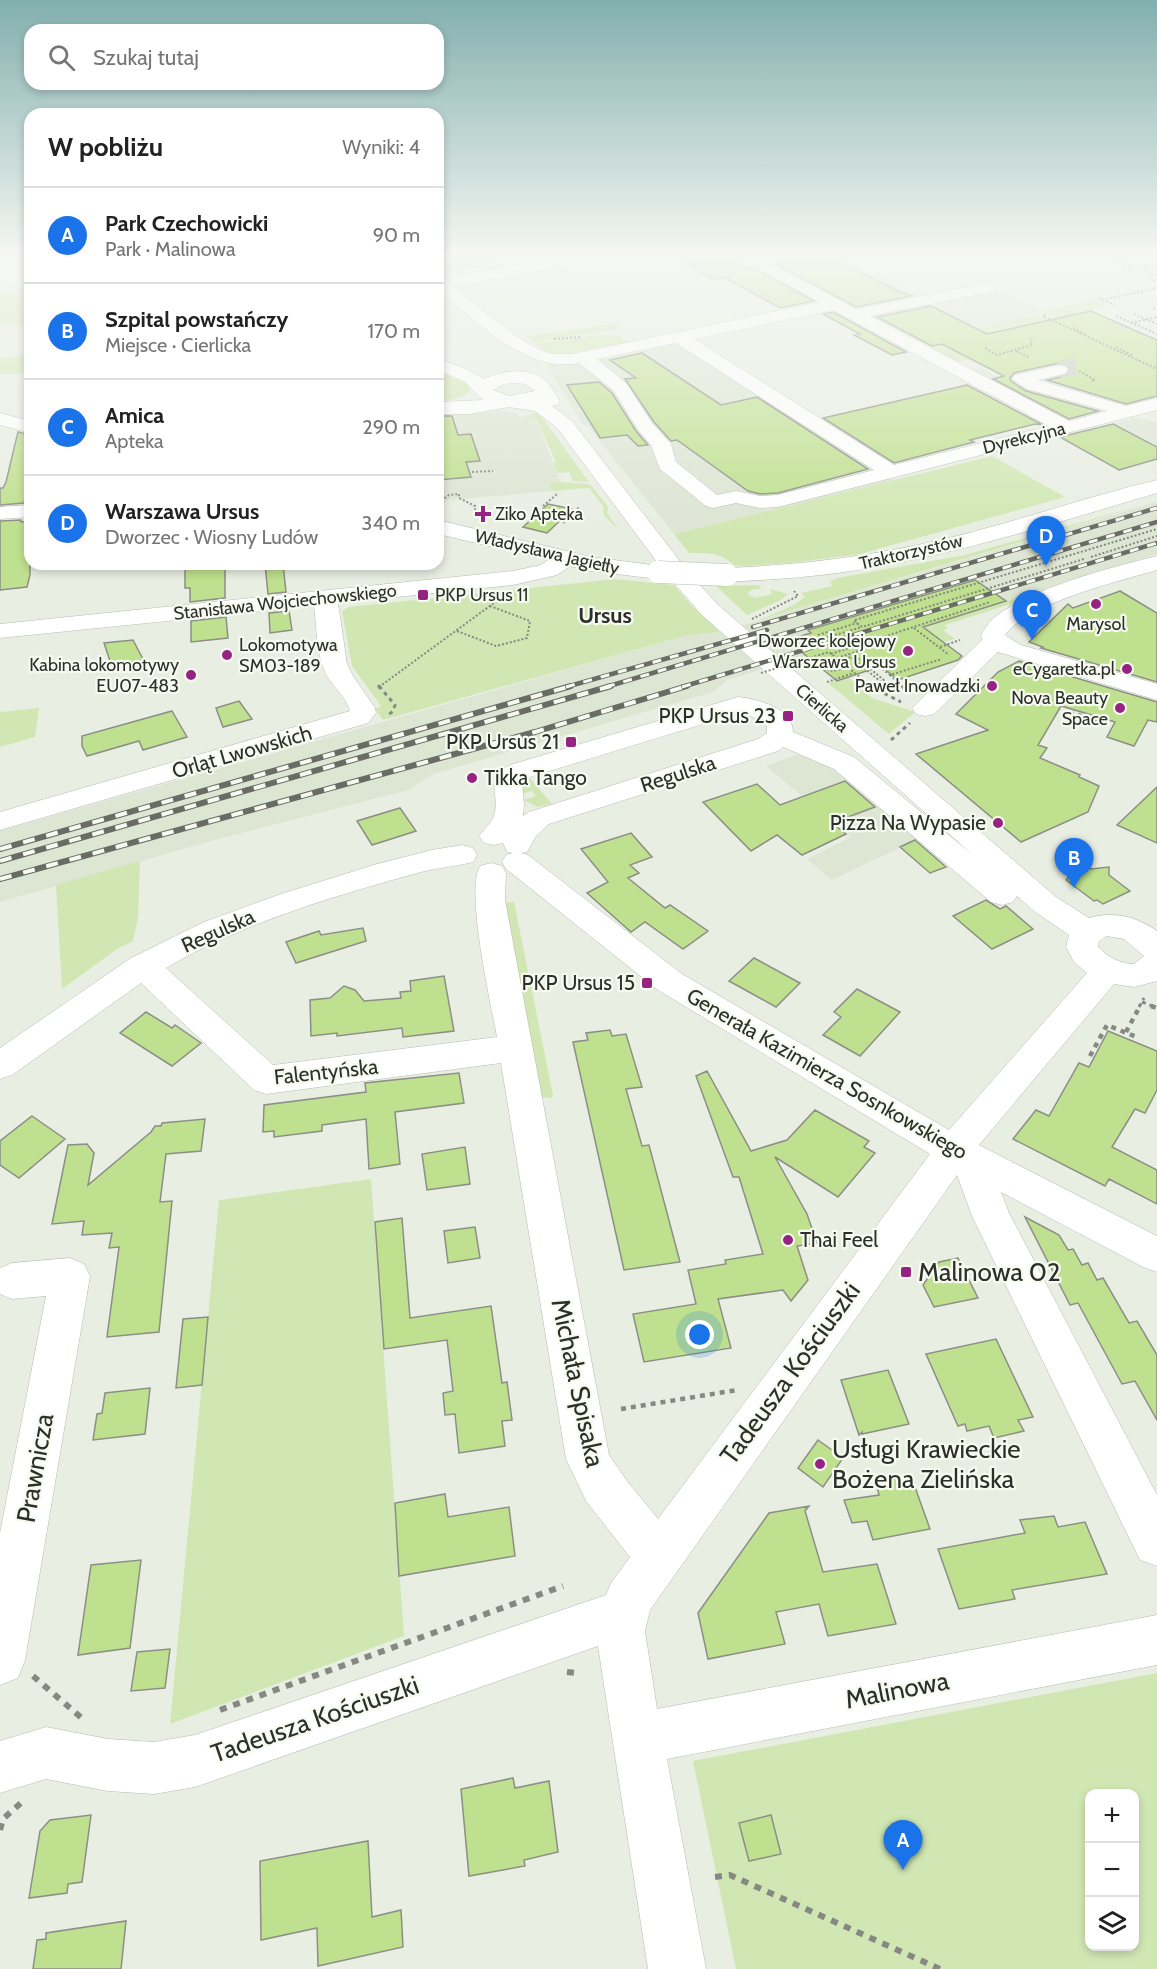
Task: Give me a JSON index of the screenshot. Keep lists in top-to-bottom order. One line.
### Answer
{"streets":{"street":["Dyrekcyjna","Władysława Jagiełły","Traktorzystów","Stanisława Wojciechowskiego","Cierlicka","Orląt Lwowskich","Regulska","Falentyńska","Generała Kazimierza Sosnkowskiego","Tadeusza Kościuszki","Michała Spisaka","Prawnicza","Malinowa"]},"crossings":[["Władysława Jagiełły","Traktorzystów"],["Władysława Jagiełły","Stanisława Wojciechowskiego"],["Stanisława Wojciechowskiego","Orląt Lwowskich"],["Cierlicka","Tadeusza Kościuszki"],["Regulska","Falentyńska"],["Regulska","Generała Kazimierza Sosnkowskiego"],["Regulska","Michała Spisaka"],["Falentyńska","Michała Spisaka"],["Generała Kazimierza Sosnkowskiego","Tadeusza Kościuszki"],["Generała Kazimierza Sosnkowskiego","Michała Spisaka"],["Tadeusza Kościuszki","Michała Spisaka"]],"districts":["Ursus"],"places":{"health":["Ziko Apteka"],"transit":["PKP Ursus 11","PKP Ursus 23","PKP Ursus 21","PKP Ursus 15","Malinowa 02"],"other":["Marysol","Dworzec kolejowy Warszawa Ursus","Lokomotywa SM03-189","eCygaretka.pl","Kabina lokomotywy EU07-483","Paweł Inowadzki","Nova Beauty Space","Tikka Tango","Pizza Na Wypasie","Thai Feel","Usługi Krawieckie Bożena Zielińska"]},"page":{"search":"Szukaj tutaj","heading":["W pobliżu","Wyniki: 4"],"list":[{"mark":"A","name":"Park Czechowicki","note":"Park · Malinowa","value":"90 m"},{"mark":"B","name":"Szpital powstańczy","note":"Miejsce · Cierlicka","value":"170 m"},{"mark":"C","name":"Amica","note":"Apteka","value":"290 m"},{"mark":"D","name":"Warszawa Ursus","note":"Dworzec · Wiosny Ludów","value":"340 m"}],"pins":["D","C","B","A"],"map_buttons":["+","−"]}}
